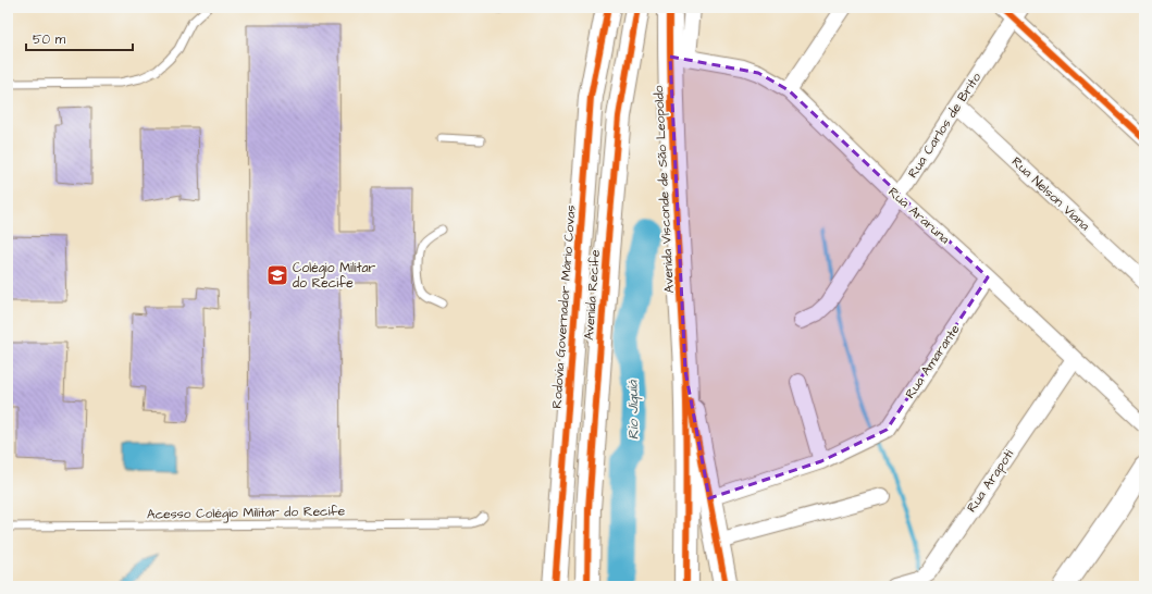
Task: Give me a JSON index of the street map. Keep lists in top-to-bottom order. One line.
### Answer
{"streets":{"main road":["Avenida Visconde de São Leopoldo","Avenida Recife","Rodovia Governador Mário Covas"],"street":["Rua Carlos de Brito","Rua Nelson Viana","Rua Araruna","Rua Amarante","Rua Arapoti"],"lane":["Acesso Colégio Militar do Recife"]},"crossings":[["Rua Carlos de Brito","Rua Nelson Viana"],["Rua Carlos de Brito","Rua Araruna"],["Avenida Visconde de São Leopoldo","Rua Araruna"],["Avenida Visconde de São Leopoldo","Rua Amarante"],["Rua Araruna","Rua Amarante"],["Rua Araruna","Rua Arapoti"]],"water":["Rio Jiquiá"],"places":{"school or university":["Colégio Militar do Recife"]},"scale_bar":"50 m"}
